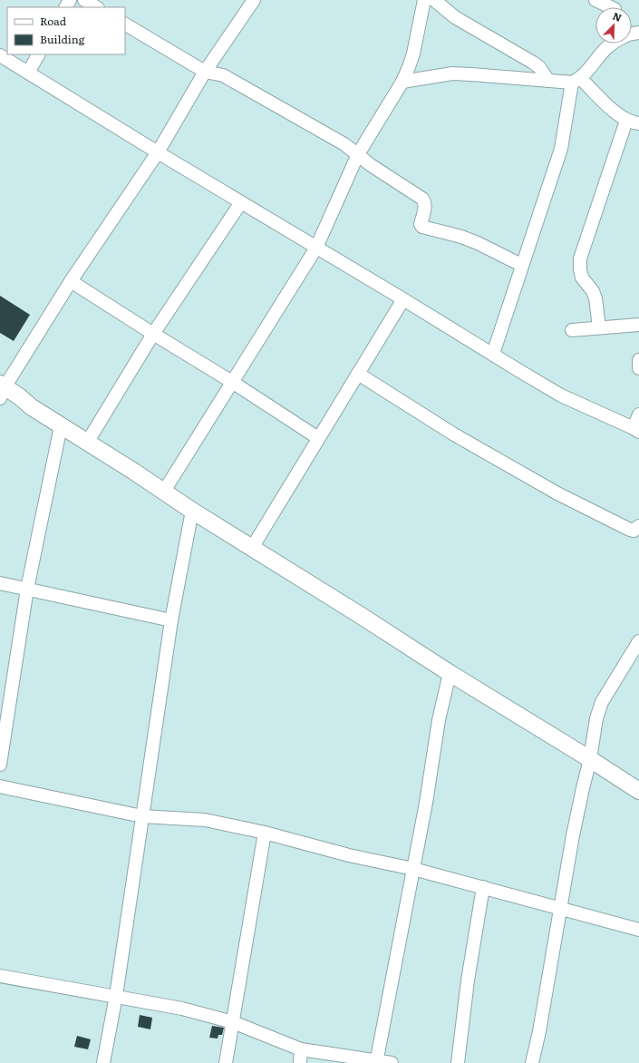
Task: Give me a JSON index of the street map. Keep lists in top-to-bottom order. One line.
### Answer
{"legend":["Road","Building"],"north":"top right"}
